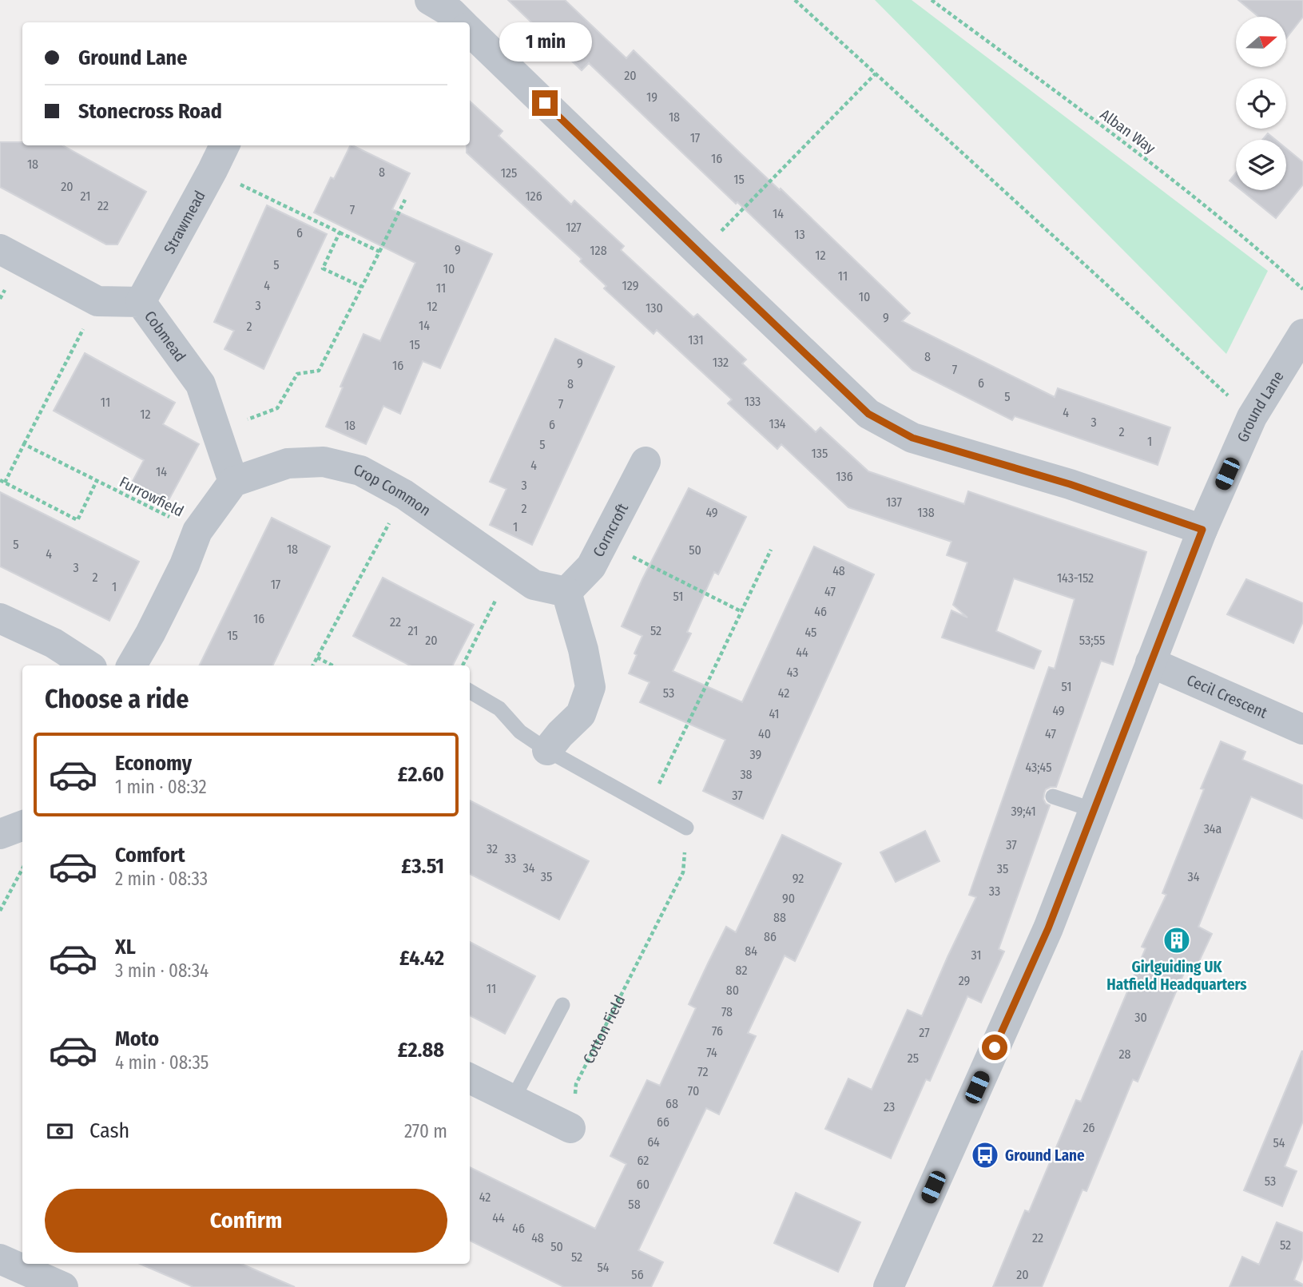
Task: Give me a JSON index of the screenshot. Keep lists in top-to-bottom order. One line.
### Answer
{"streets":{"street":["Strawmead","Cobmead","Ground Lane","Crop Common","Corncroft","Cecil Crescent"],"path":["Alban Way","Furrowfield","Cotton Field"]},"crossings":[["Strawmead","Cobmead"],["Cobmead","Crop Common"],["Ground Lane","Cecil Crescent"],["Crop Common","Corncroft"]],"places":{"building":["Girlguiding UK Hatfield Headquarters"],"bus stop":["Ground Lane"]},"house_numbers":["20","19","18","17","16","18","8","125","15","20","21","126","22","7","14","127","6","13","9","128","12","5","10","11","4","129","11","10","3","12","130","9","14","2","131","15","8","132","9","16","7","6","8","5","133","11","7","4","12","3","134","6","18","2","1","5","135","4","14","136","3","137","2","49","138","1","5","18","50","4","3","48","2","143-152","17","1","47","51","46","16","22","21","52","45","15","20","53;55","44","43","51","53","42","49","41","40","47","39","43;45","38","37","39;41","34a","37","32","33","34","35","35","34","92","33","90","88","86","84","31","82","29","11","80","78","30","76","27","74","28","25","72","70","68","23","66","26","64","54","62","53","60","42","58","44","46","48","22","52","50","52","54","56","20"],"north":"right","page":{"bubble":"1 min","banner":["Ground Lane","Stonecross Road"],"heading":"Choose a ride","list":[{"name":"Economy","note":"1 min · 08:32","value":"£2.60"},{"name":"Comfort","note":"2 min · 08:33","value":"£3.51"},{"name":"XL","note":"3 min · 08:34","value":"£4.42"},{"name":"Moto","note":"4 min · 08:35","value":"£2.88"}],"pay":["Cash","270 m"],"buttons":"Confirm"}}
